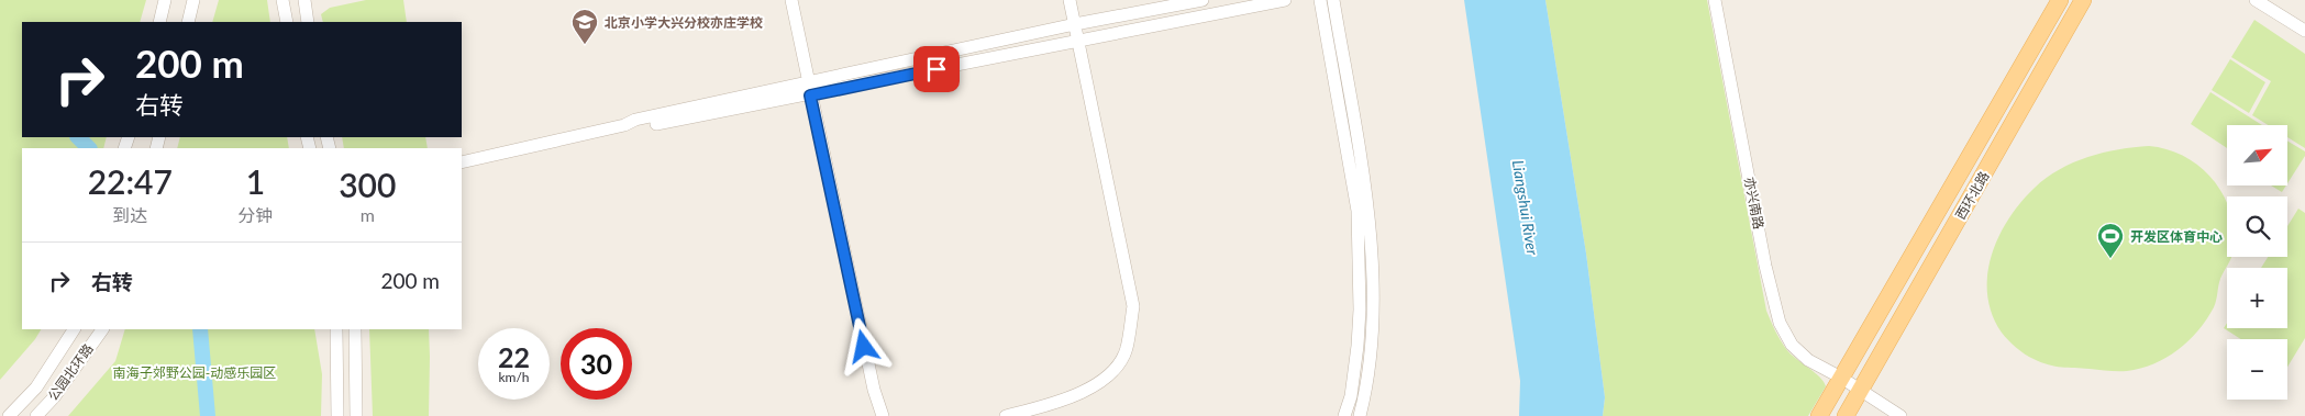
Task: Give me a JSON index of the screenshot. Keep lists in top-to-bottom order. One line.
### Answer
{"streets":{"main road":["西环北路"],"street":["亦兴南路","公园北环路"]},"crossings":[["西环北路","亦兴南路"]],"water":["Liangshui River"],"parks":["南海子郊野公园-动感乐园区"],"places":{"school or university":["北京小学大兴分校亦庄学校"],"sports":["开发区体育中心"]},"north":"top right","page":{"turn":["200 m","右转"],"map_buttons":["+","−"],"eta":["22:47","到达","1","分钟","300","m"],"list":[{"name":"右转","value":"200 m"}],"speed":"22 km/h","limit":"30"}}
